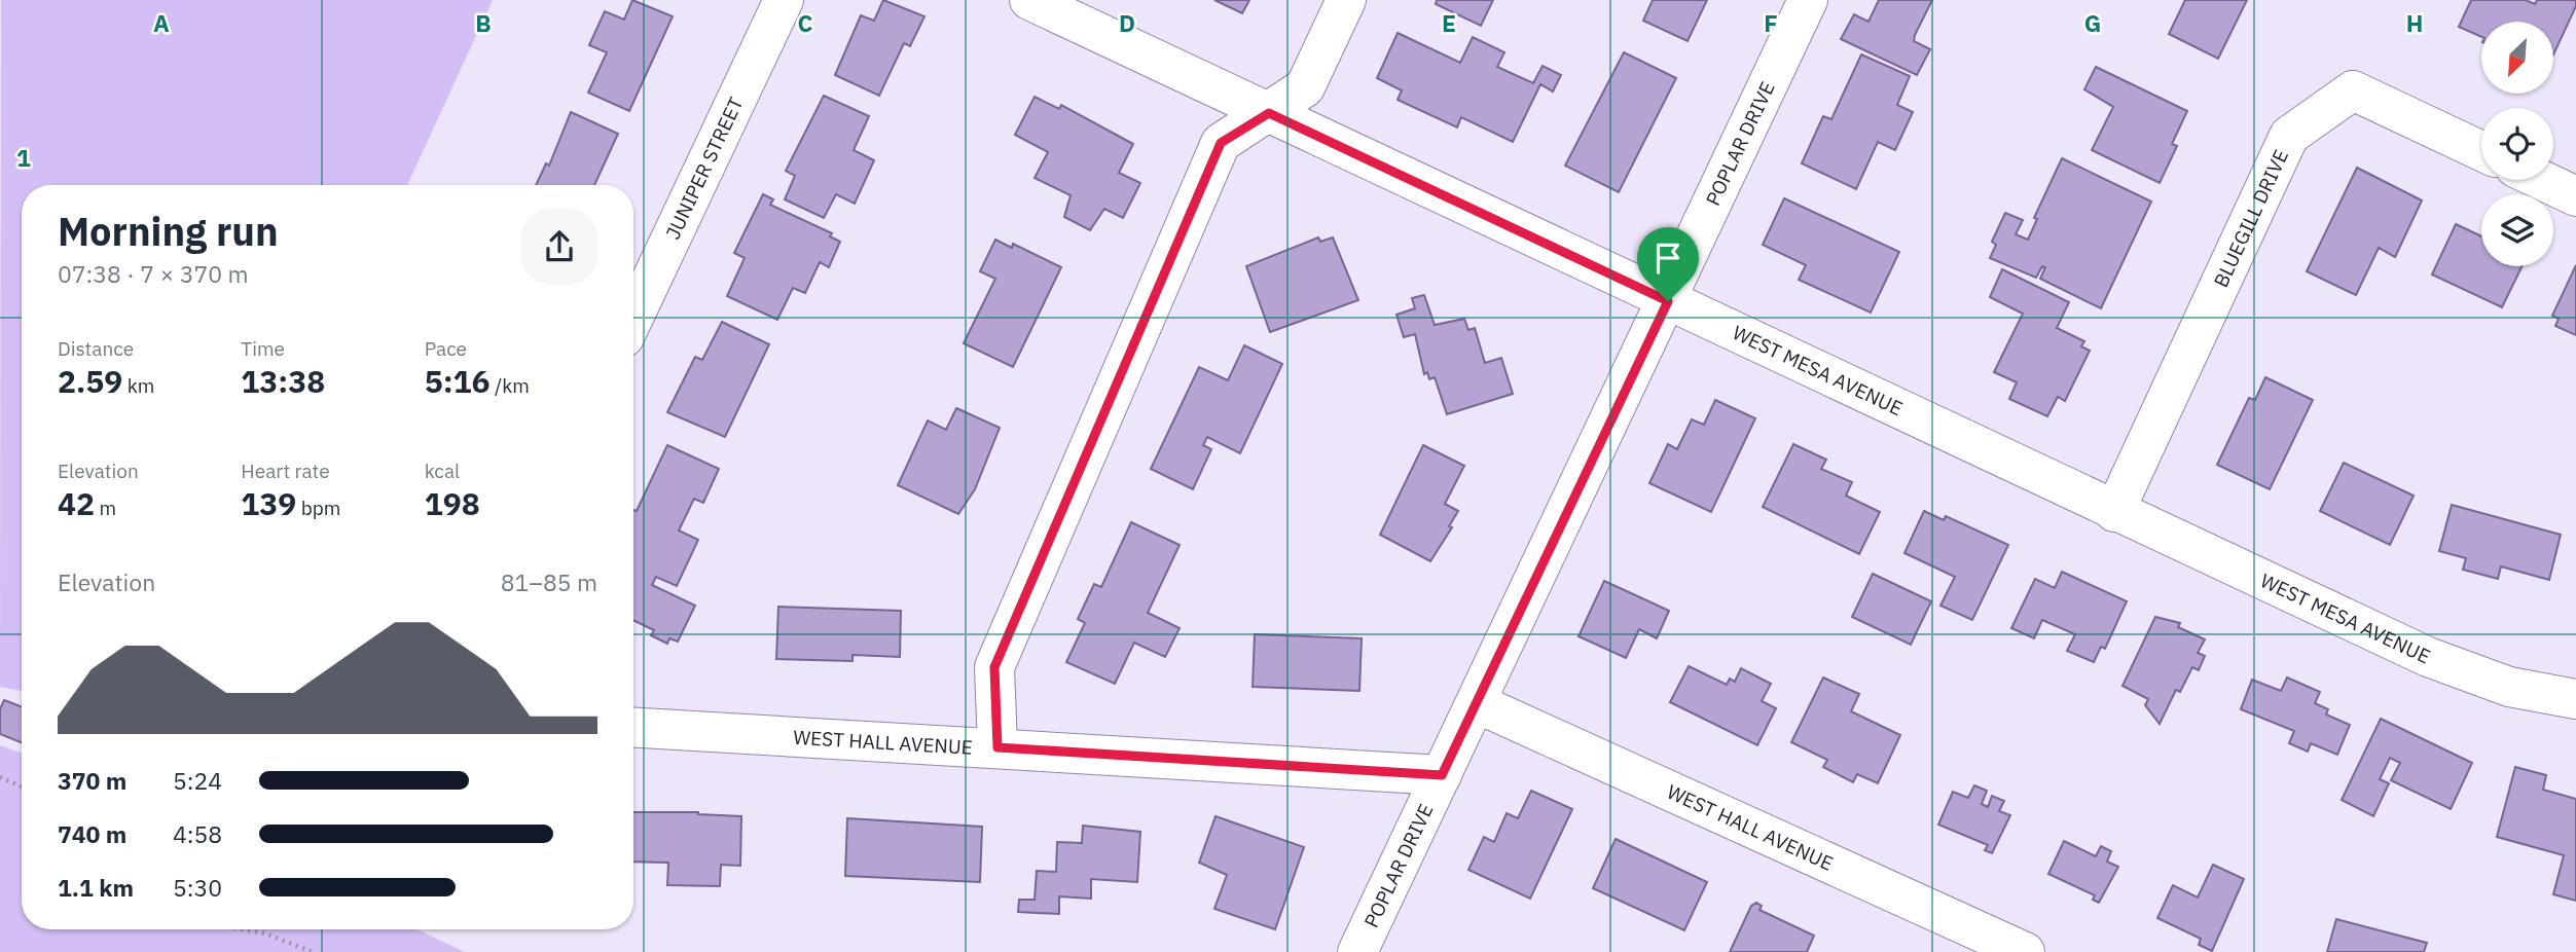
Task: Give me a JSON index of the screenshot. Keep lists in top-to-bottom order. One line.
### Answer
{"streets":{"street":["POPLAR DRIVE","JUNIPER STREET","BLUEGILL DRIVE","WEST MESA AVENUE","WEST HALL AVENUE"]},"crossings":[["POPLAR DRIVE","WEST MESA AVENUE"],["POPLAR DRIVE","WEST HALL AVENUE"],["BLUEGILL DRIVE","WEST MESA AVENUE"]],"north":"bottom left","page":{"heading":["Morning run","07:38 · 7 × 370 m"],"stats":[["Distance","2.59 km"],["Time","13:38"],["Pace","5:16 /km"],["Elevation","42 m"],["Heart rate","139 bpm"],["kcal","198"]],"chart":["Elevation","81–85 m"],"list":[{"name":"370 m","note":"5:24"},{"name":"740 m","note":"4:58"},{"name":"1.1 km","note":"5:30"}]},"grid":{"columns":["A","B","C","D","E","F","G","H"],"rows":["1"]}}
